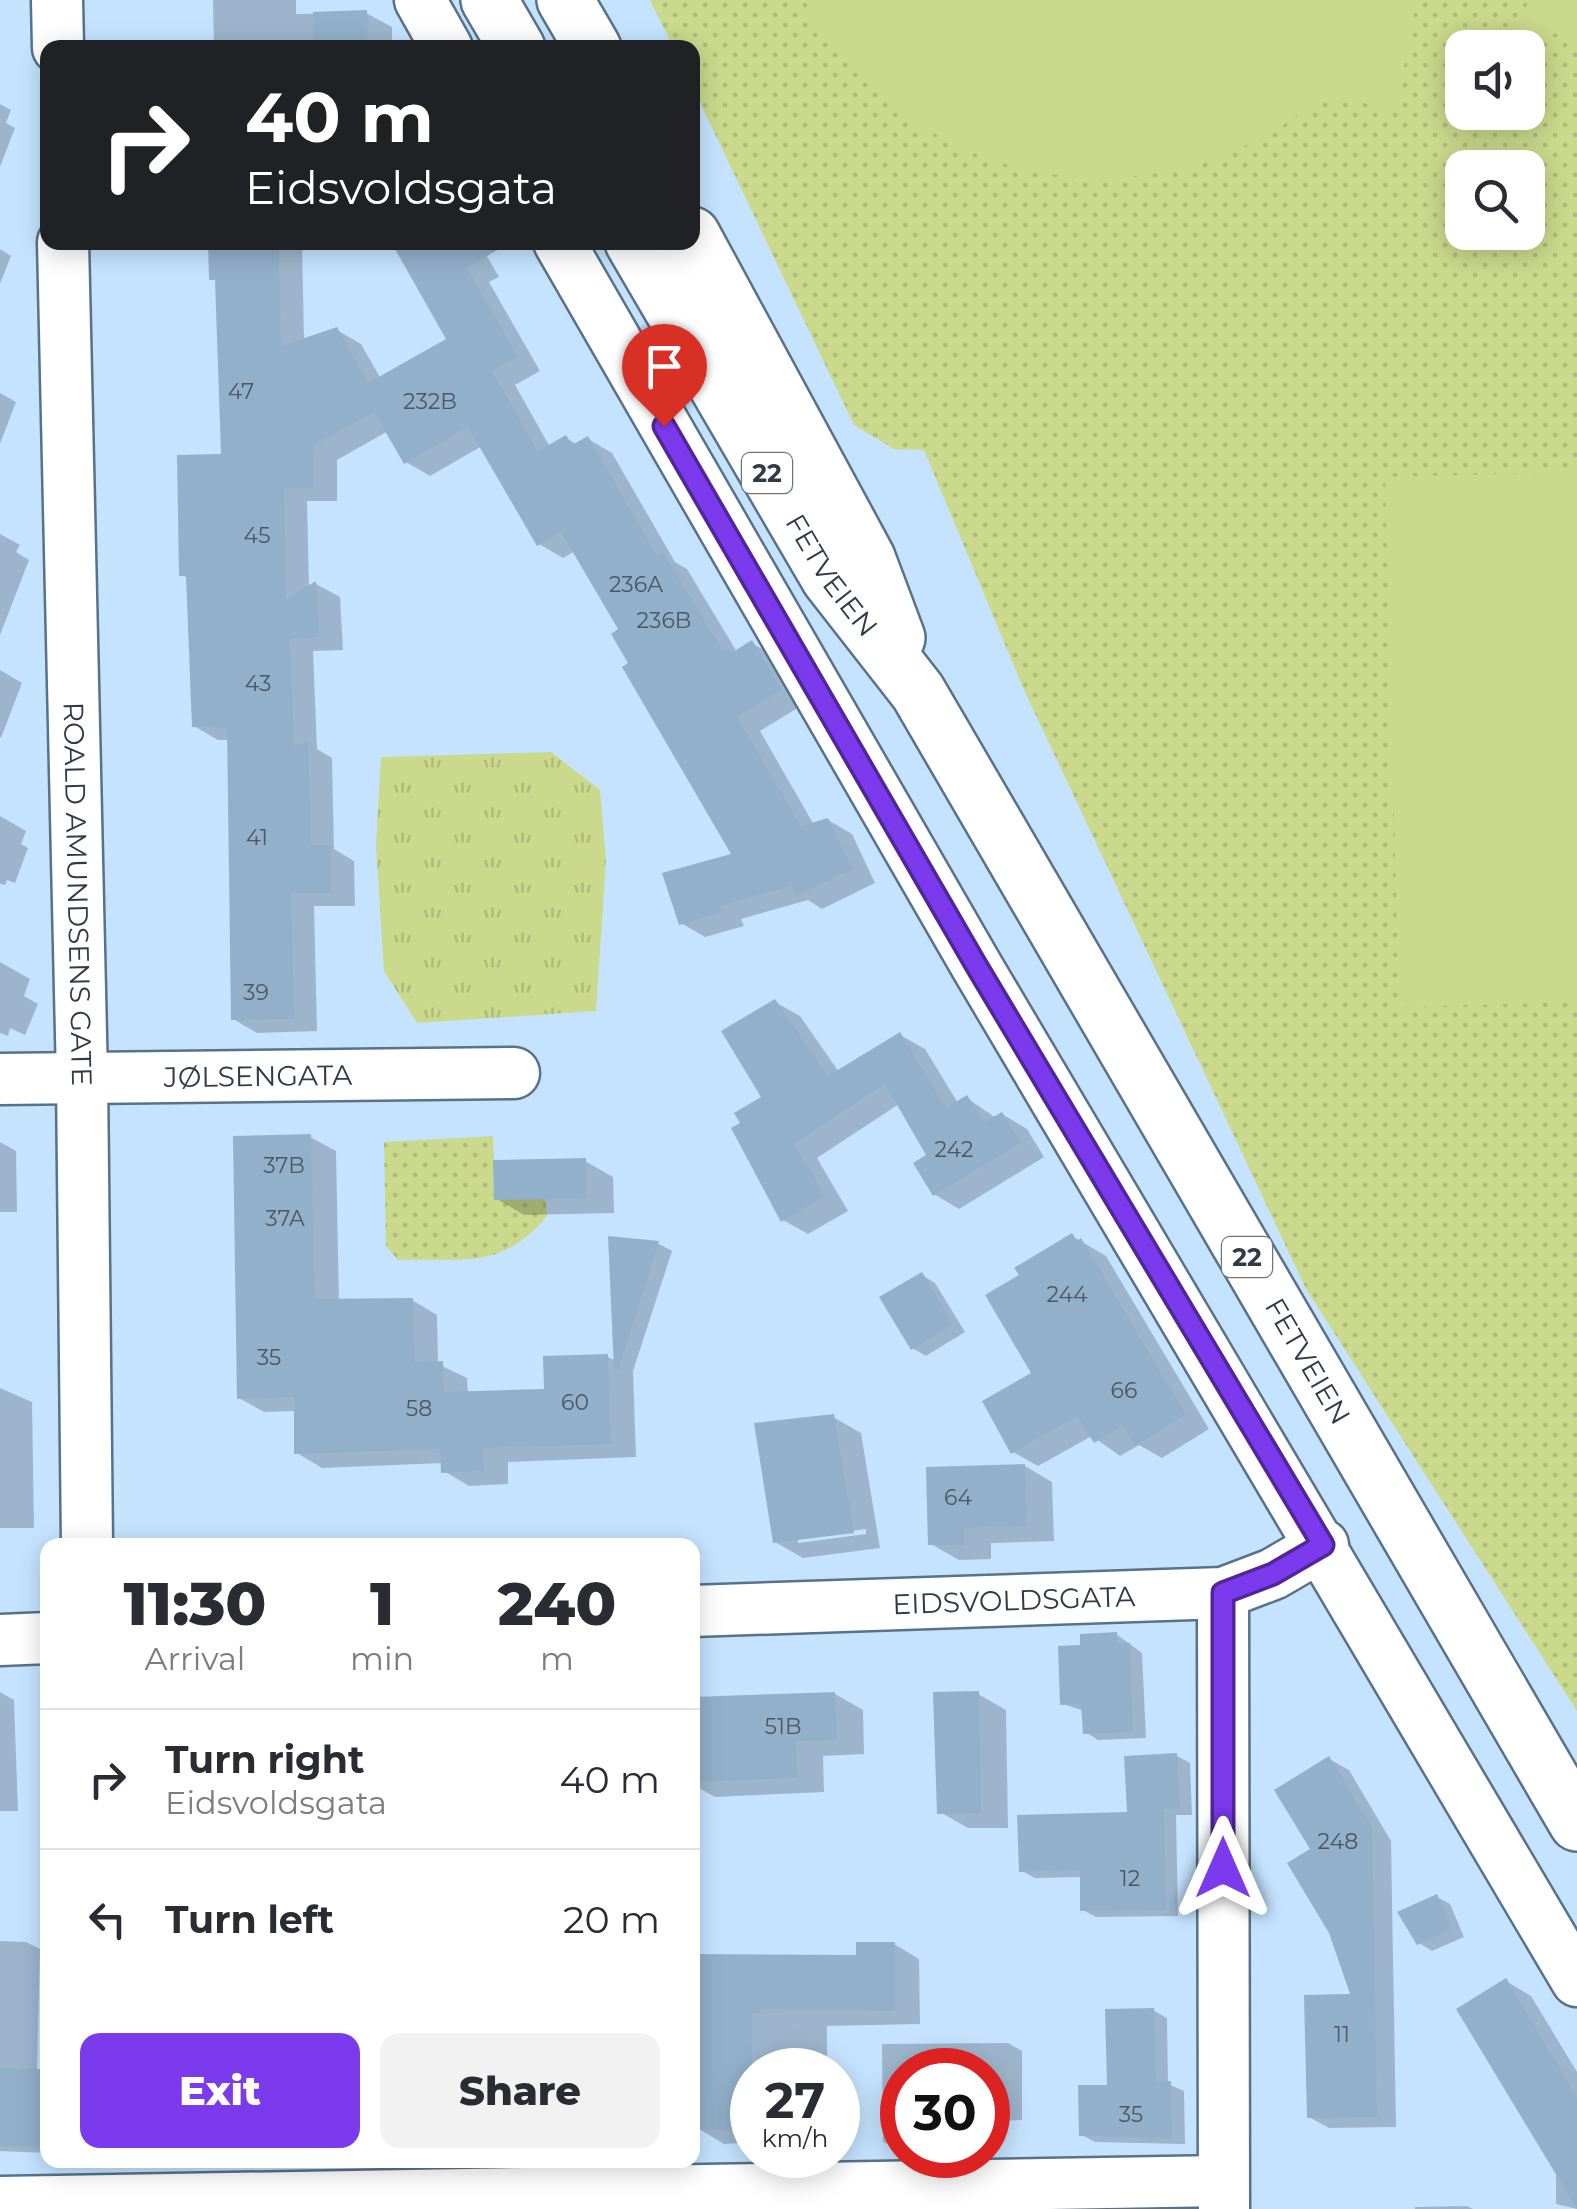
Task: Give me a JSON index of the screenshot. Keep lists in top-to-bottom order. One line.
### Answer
{"streets":{"highway":["22","FETVEIEN"],"street":["ROALD AMUNDSENS GATE","JØLSENGATA","EIDSVOLDSGATA"]},"crossings":[["ROALD AMUNDSENS GATE","JØLSENGATA"]],"house_numbers":["47","232B","45","236A","236B","43","41","39","242","37B","37A","244","35","66","60","58","64","51B","248","12","11","35"],"page":{"turn":["40 m","Eidsvoldsgata"],"eta":["11:30","Arrival","1","min","240","m"],"list":[{"name":"Turn right","note":"Eidsvoldsgata","value":"40 m"},{"name":"Turn left","value":"20 m"}],"buttons":["Exit","Share"],"speed":"27 km/h","limit":"30"}}
